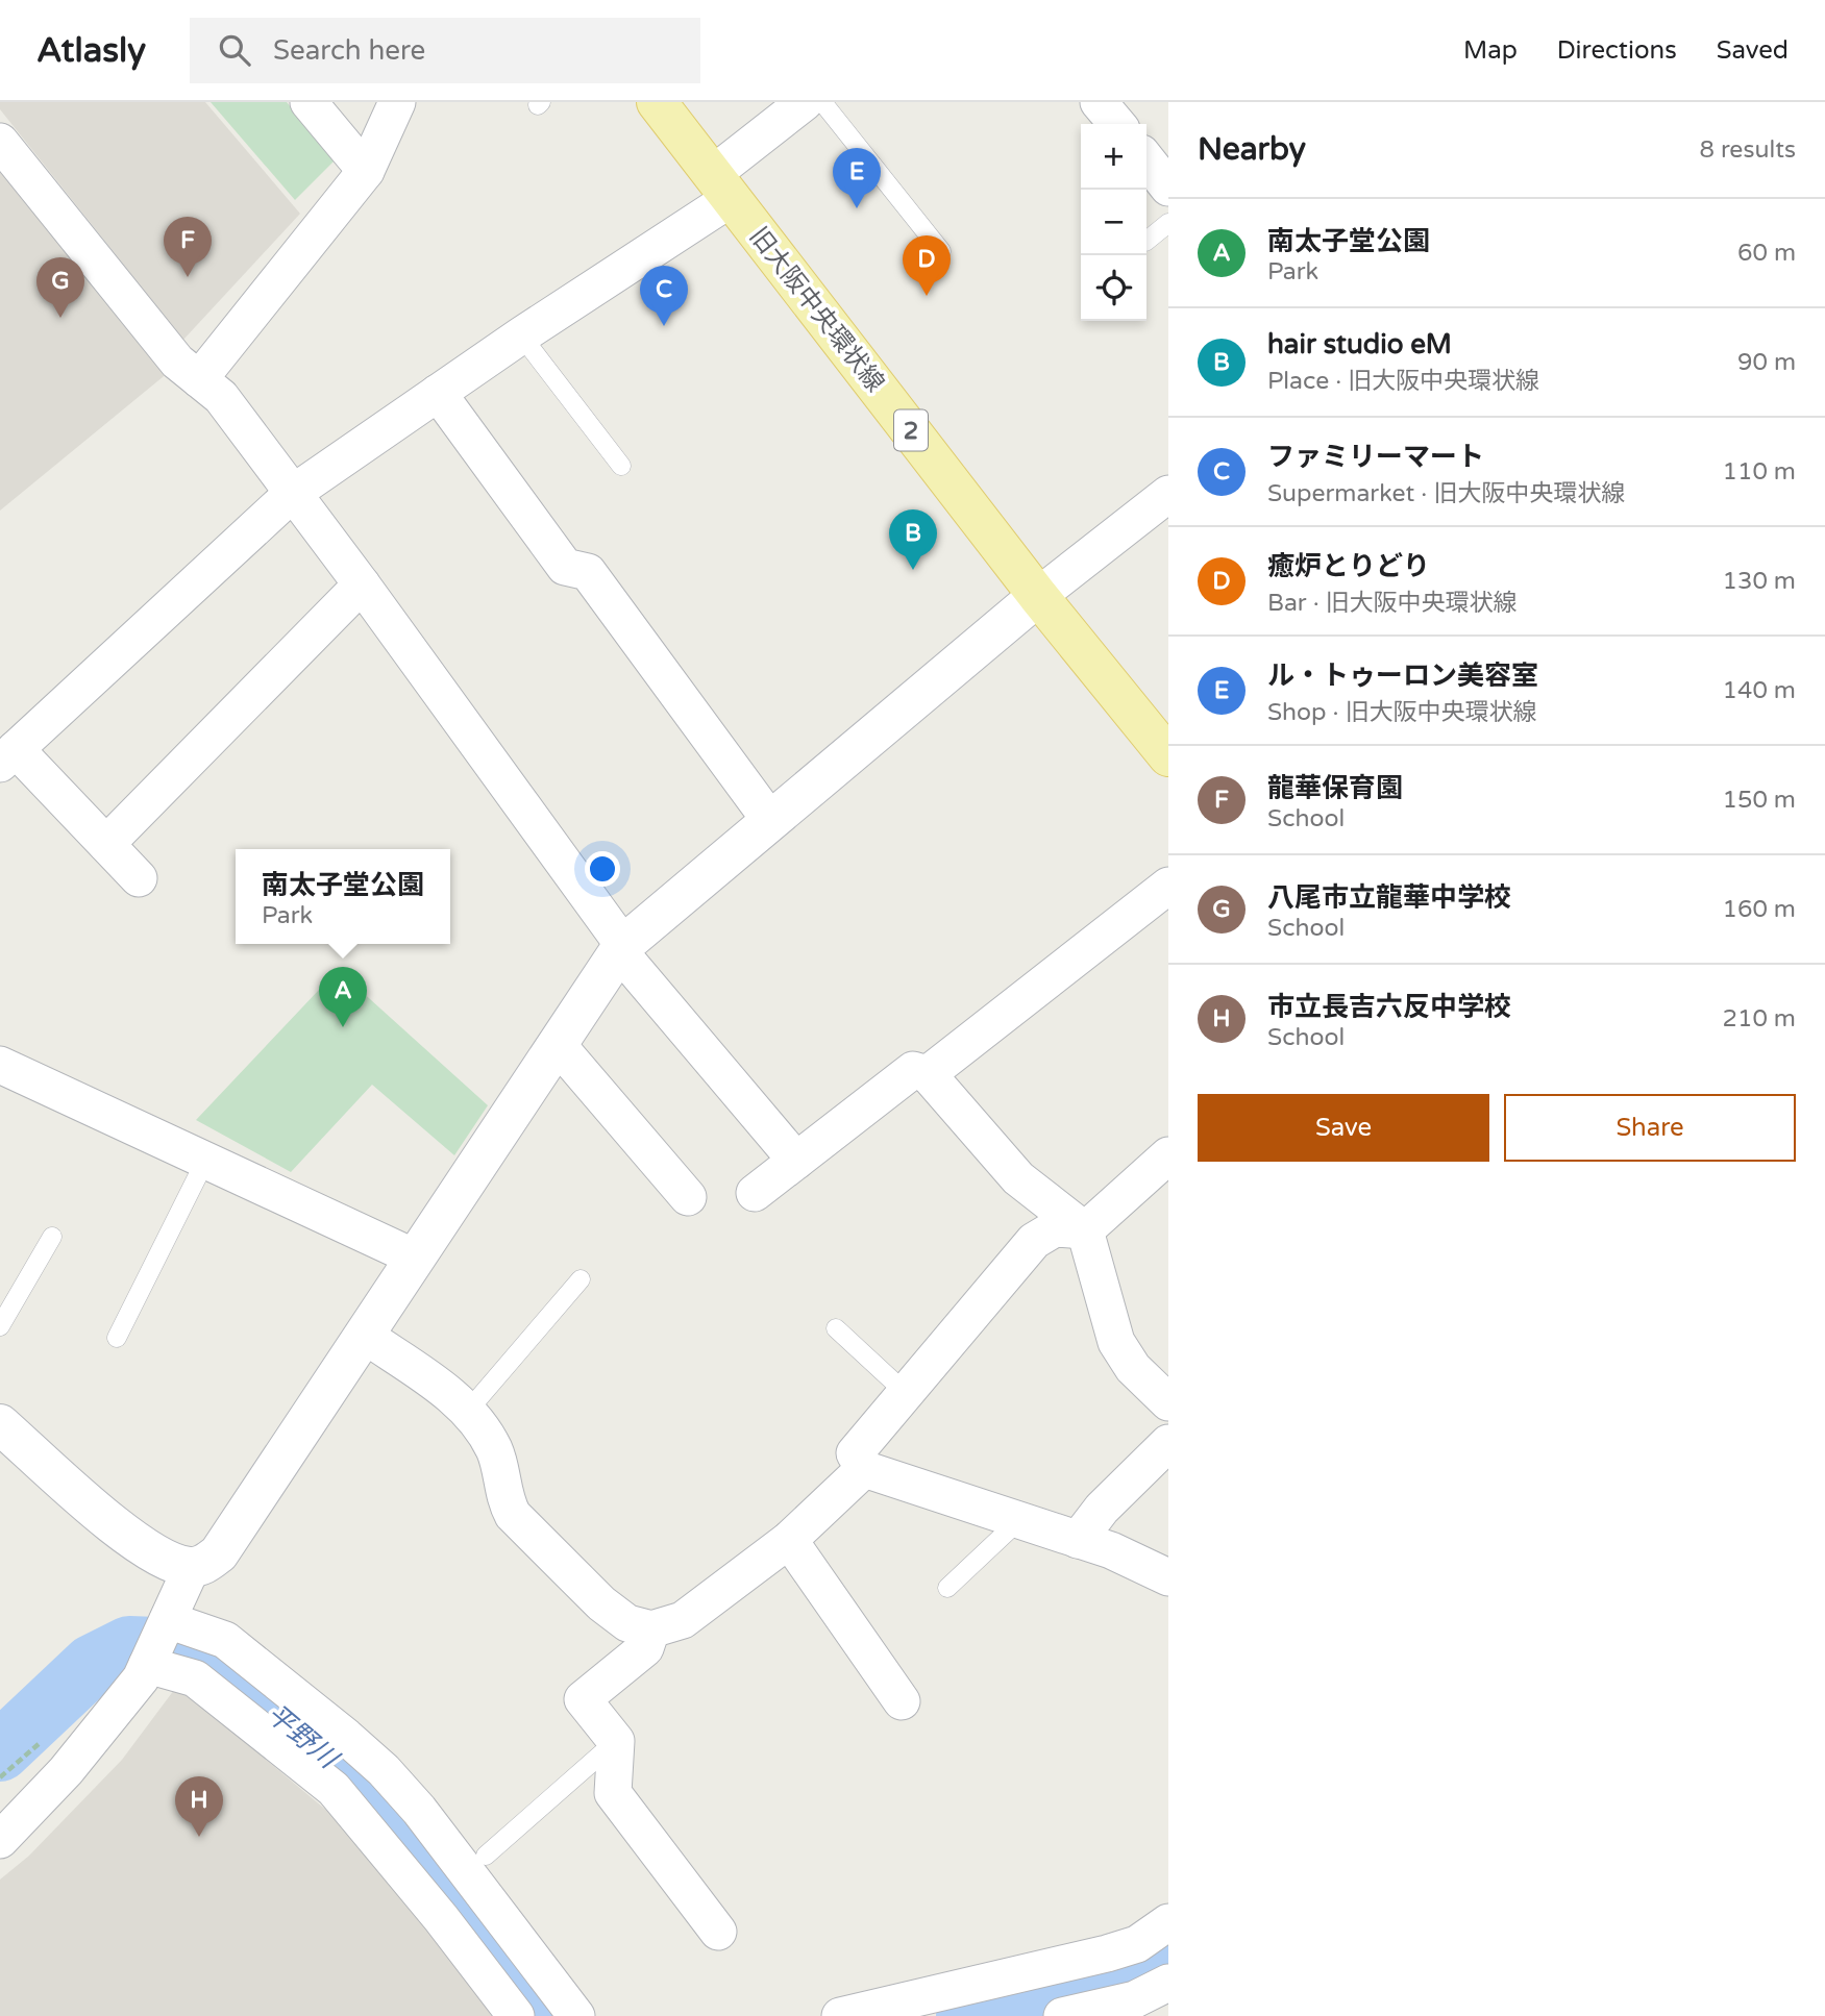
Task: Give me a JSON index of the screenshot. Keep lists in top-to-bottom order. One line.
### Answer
{"streets":{"main road":["旧大阪中央環状線","2"]},"water":["平野川"],"page":{"header":"Atlasly","search":"Search here","nav":["Map","Directions","Saved"],"heading":["Nearby","8 results"],"map_buttons":["+","−"],"pins":["E","F","D","G","C","B","A","H"],"list":[{"mark":"A","name":"南太子堂公園","note":"Park","value":"60 m"},{"mark":"B","name":"hair studio eM","note":"Place · 旧大阪中央環状線","value":"90 m"},{"mark":"C","name":"ファミリーマート","note":"Supermarket · 旧大阪中央環状線","value":"110 m"},{"mark":"D","name":"癒炉とりどり","note":"Bar · 旧大阪中央環状線","value":"130 m"},{"mark":"E","name":"ル・トゥーロン美容室","note":"Shop · 旧大阪中央環状線","value":"140 m"},{"mark":"F","name":"龍華保育園","note":"School","value":"150 m"},{"mark":"G","name":"八尾市立龍華中学校","note":"School","value":"160 m"},{"mark":"H","name":"市立長吉六反中学校","note":"School","value":"210 m"}],"popup":["南太子堂公園","Park"],"buttons":["Save","Share"]}}
